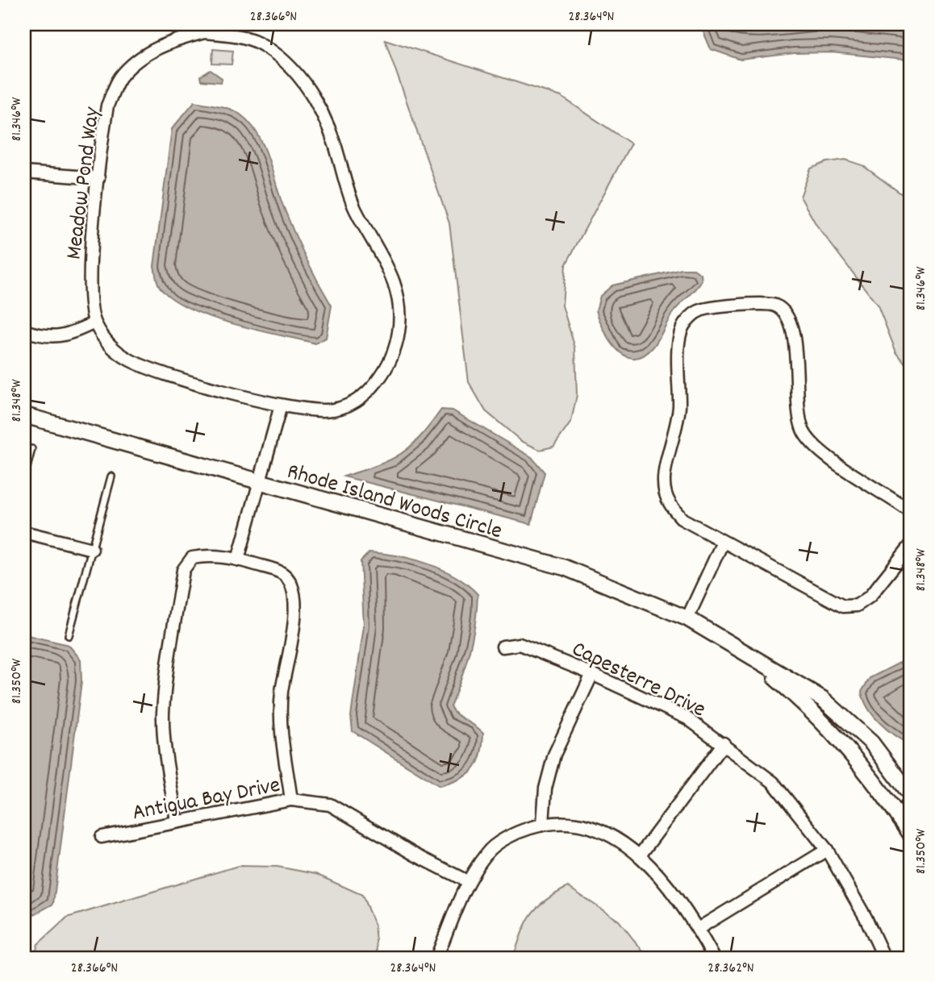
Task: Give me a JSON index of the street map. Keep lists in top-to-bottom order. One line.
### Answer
{"streets":{"street":["Meadow Pond Way","Rhode Island Woods Circle","Capesterre Drive","Antigua Bay Drive"]},"coordinates":["28.366°N","28.364°N","81.346°W","81.348°W","81.350°W","28.362°N"]}
